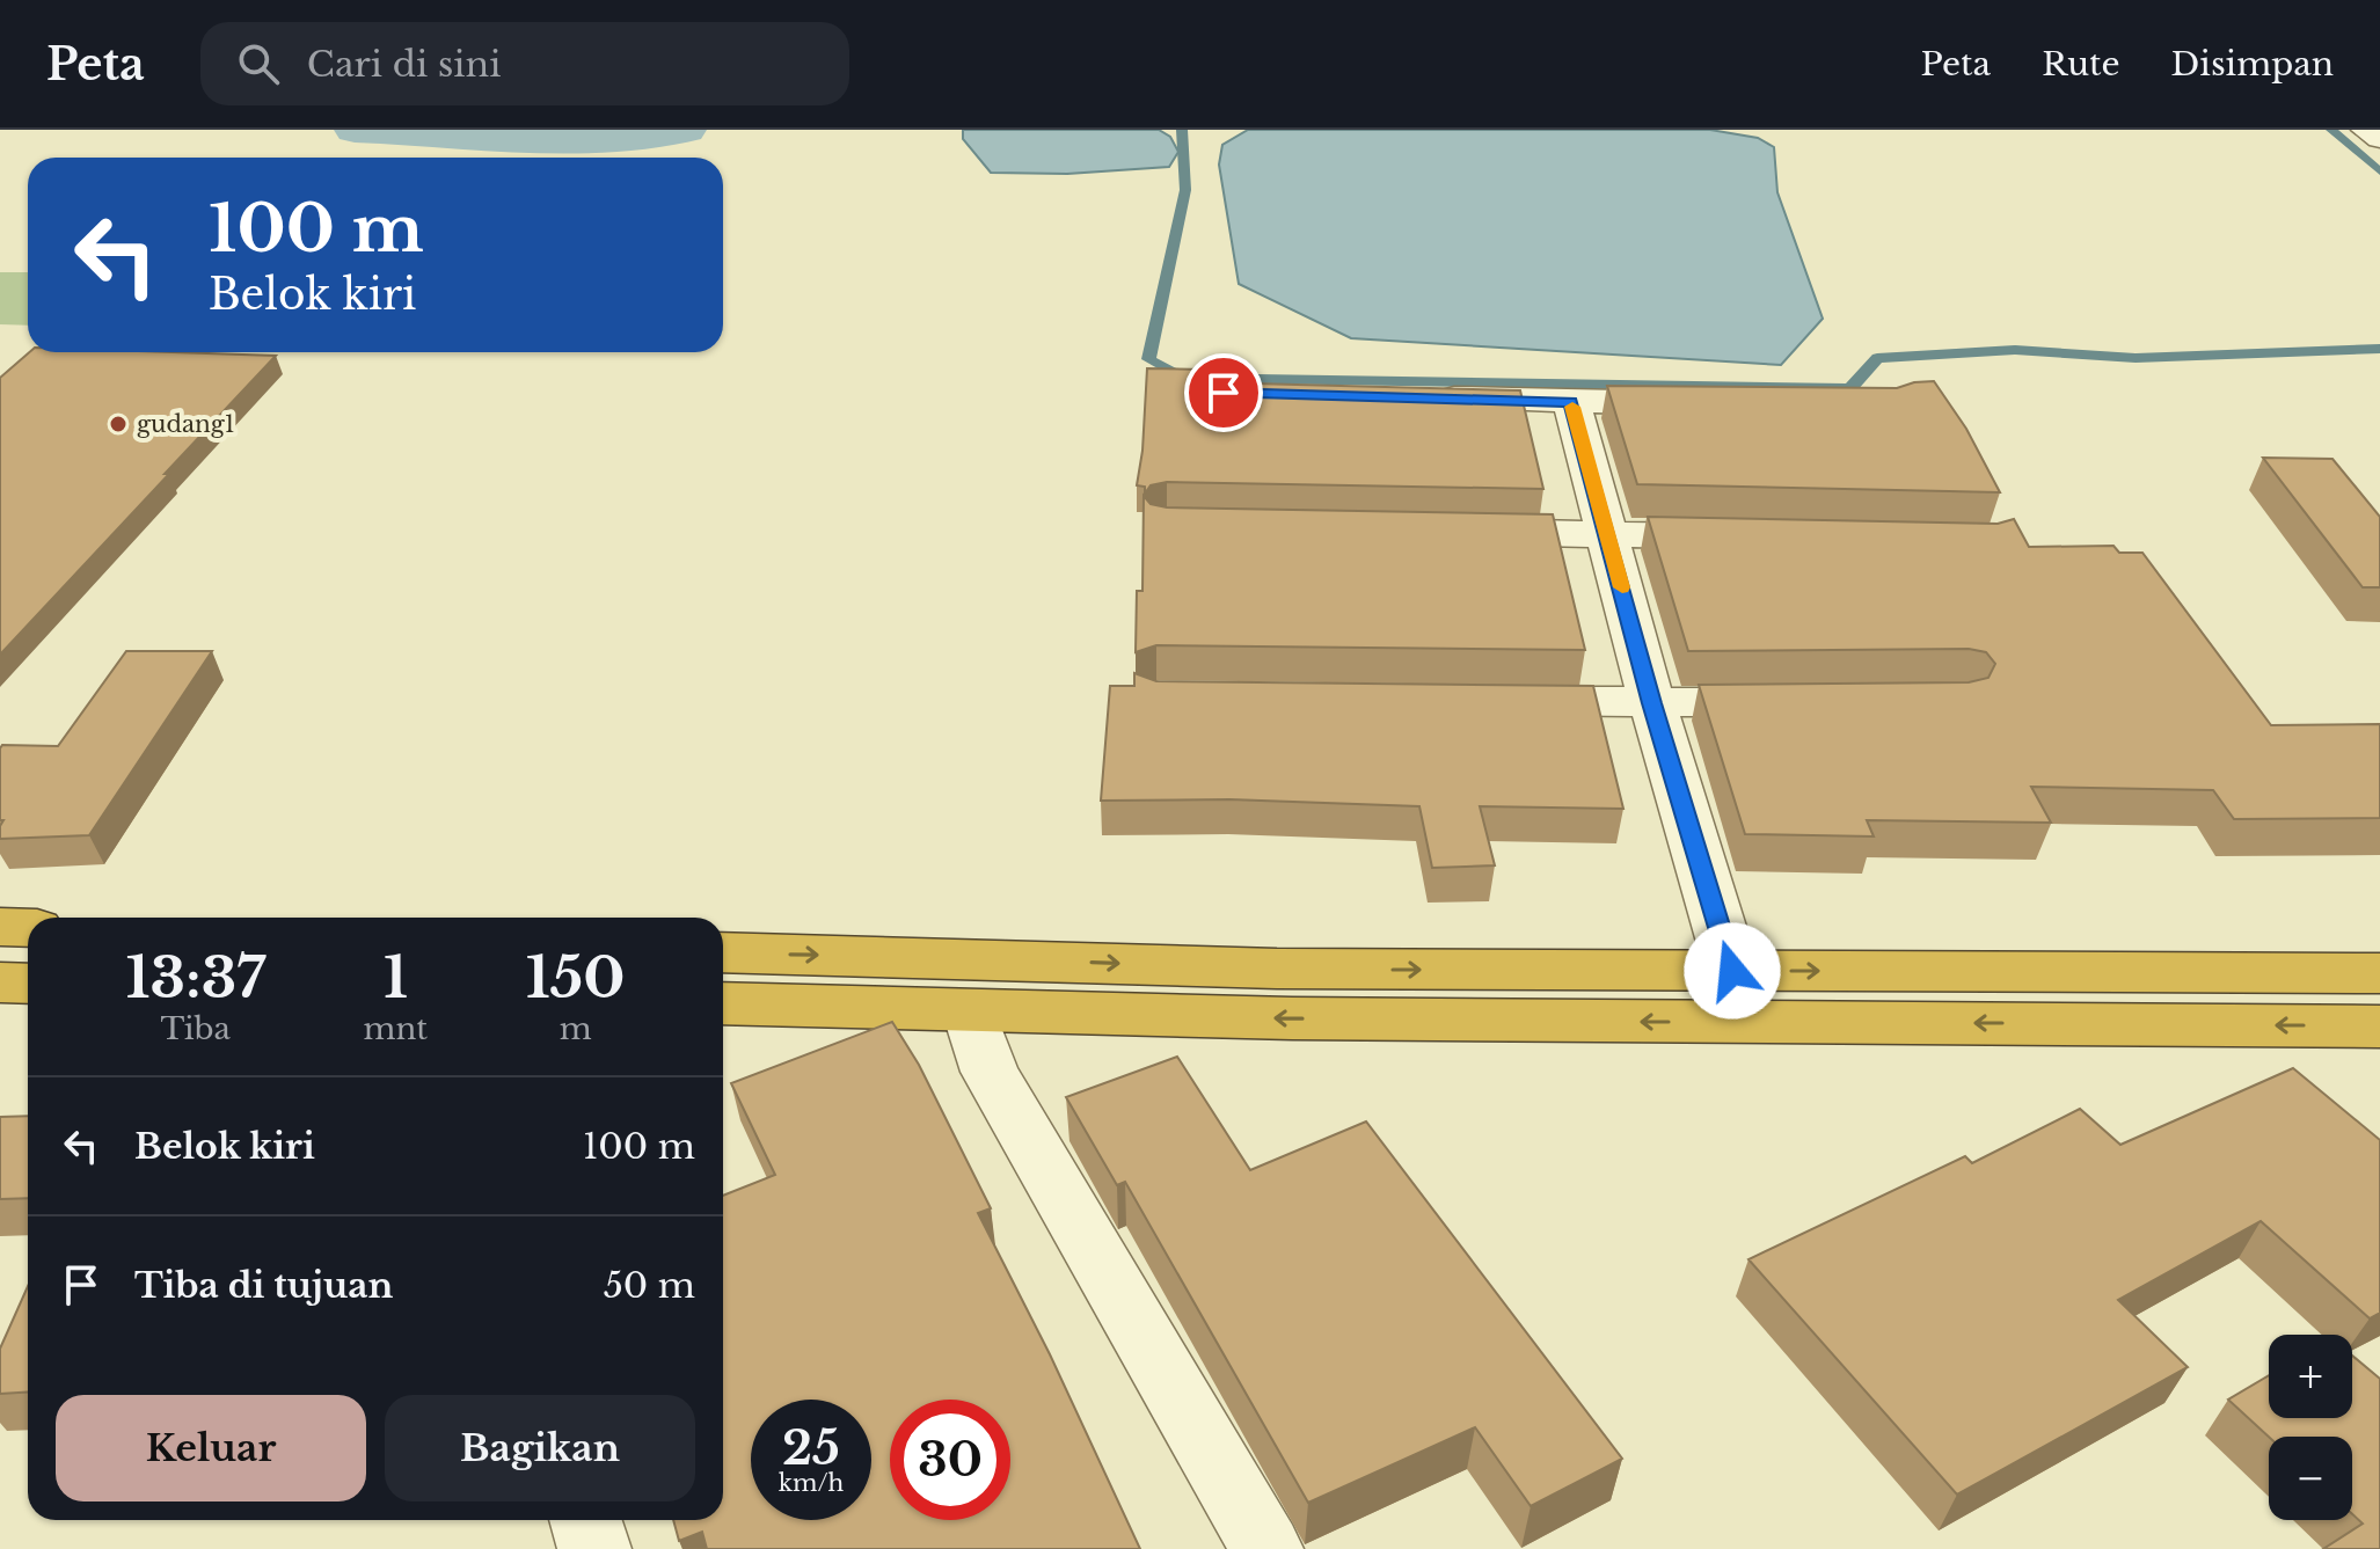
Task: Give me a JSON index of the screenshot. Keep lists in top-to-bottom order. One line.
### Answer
{"places":["gudang1"],"page":{"header":"Peta","search":"Cari di sini","nav":["Peta","Rute","Disimpan"],"turn":["100 m","Belok kiri"],"eta":["13:37","Tiba","1","mnt","150","m"],"list":[{"name":"Belok kiri","value":"100 m"},{"name":"Tiba di tujuan","value":"50 m"}],"map_buttons":["+","−"],"buttons":["Keluar","Bagikan"],"speed":"25 km/h","limit":"30"}}
